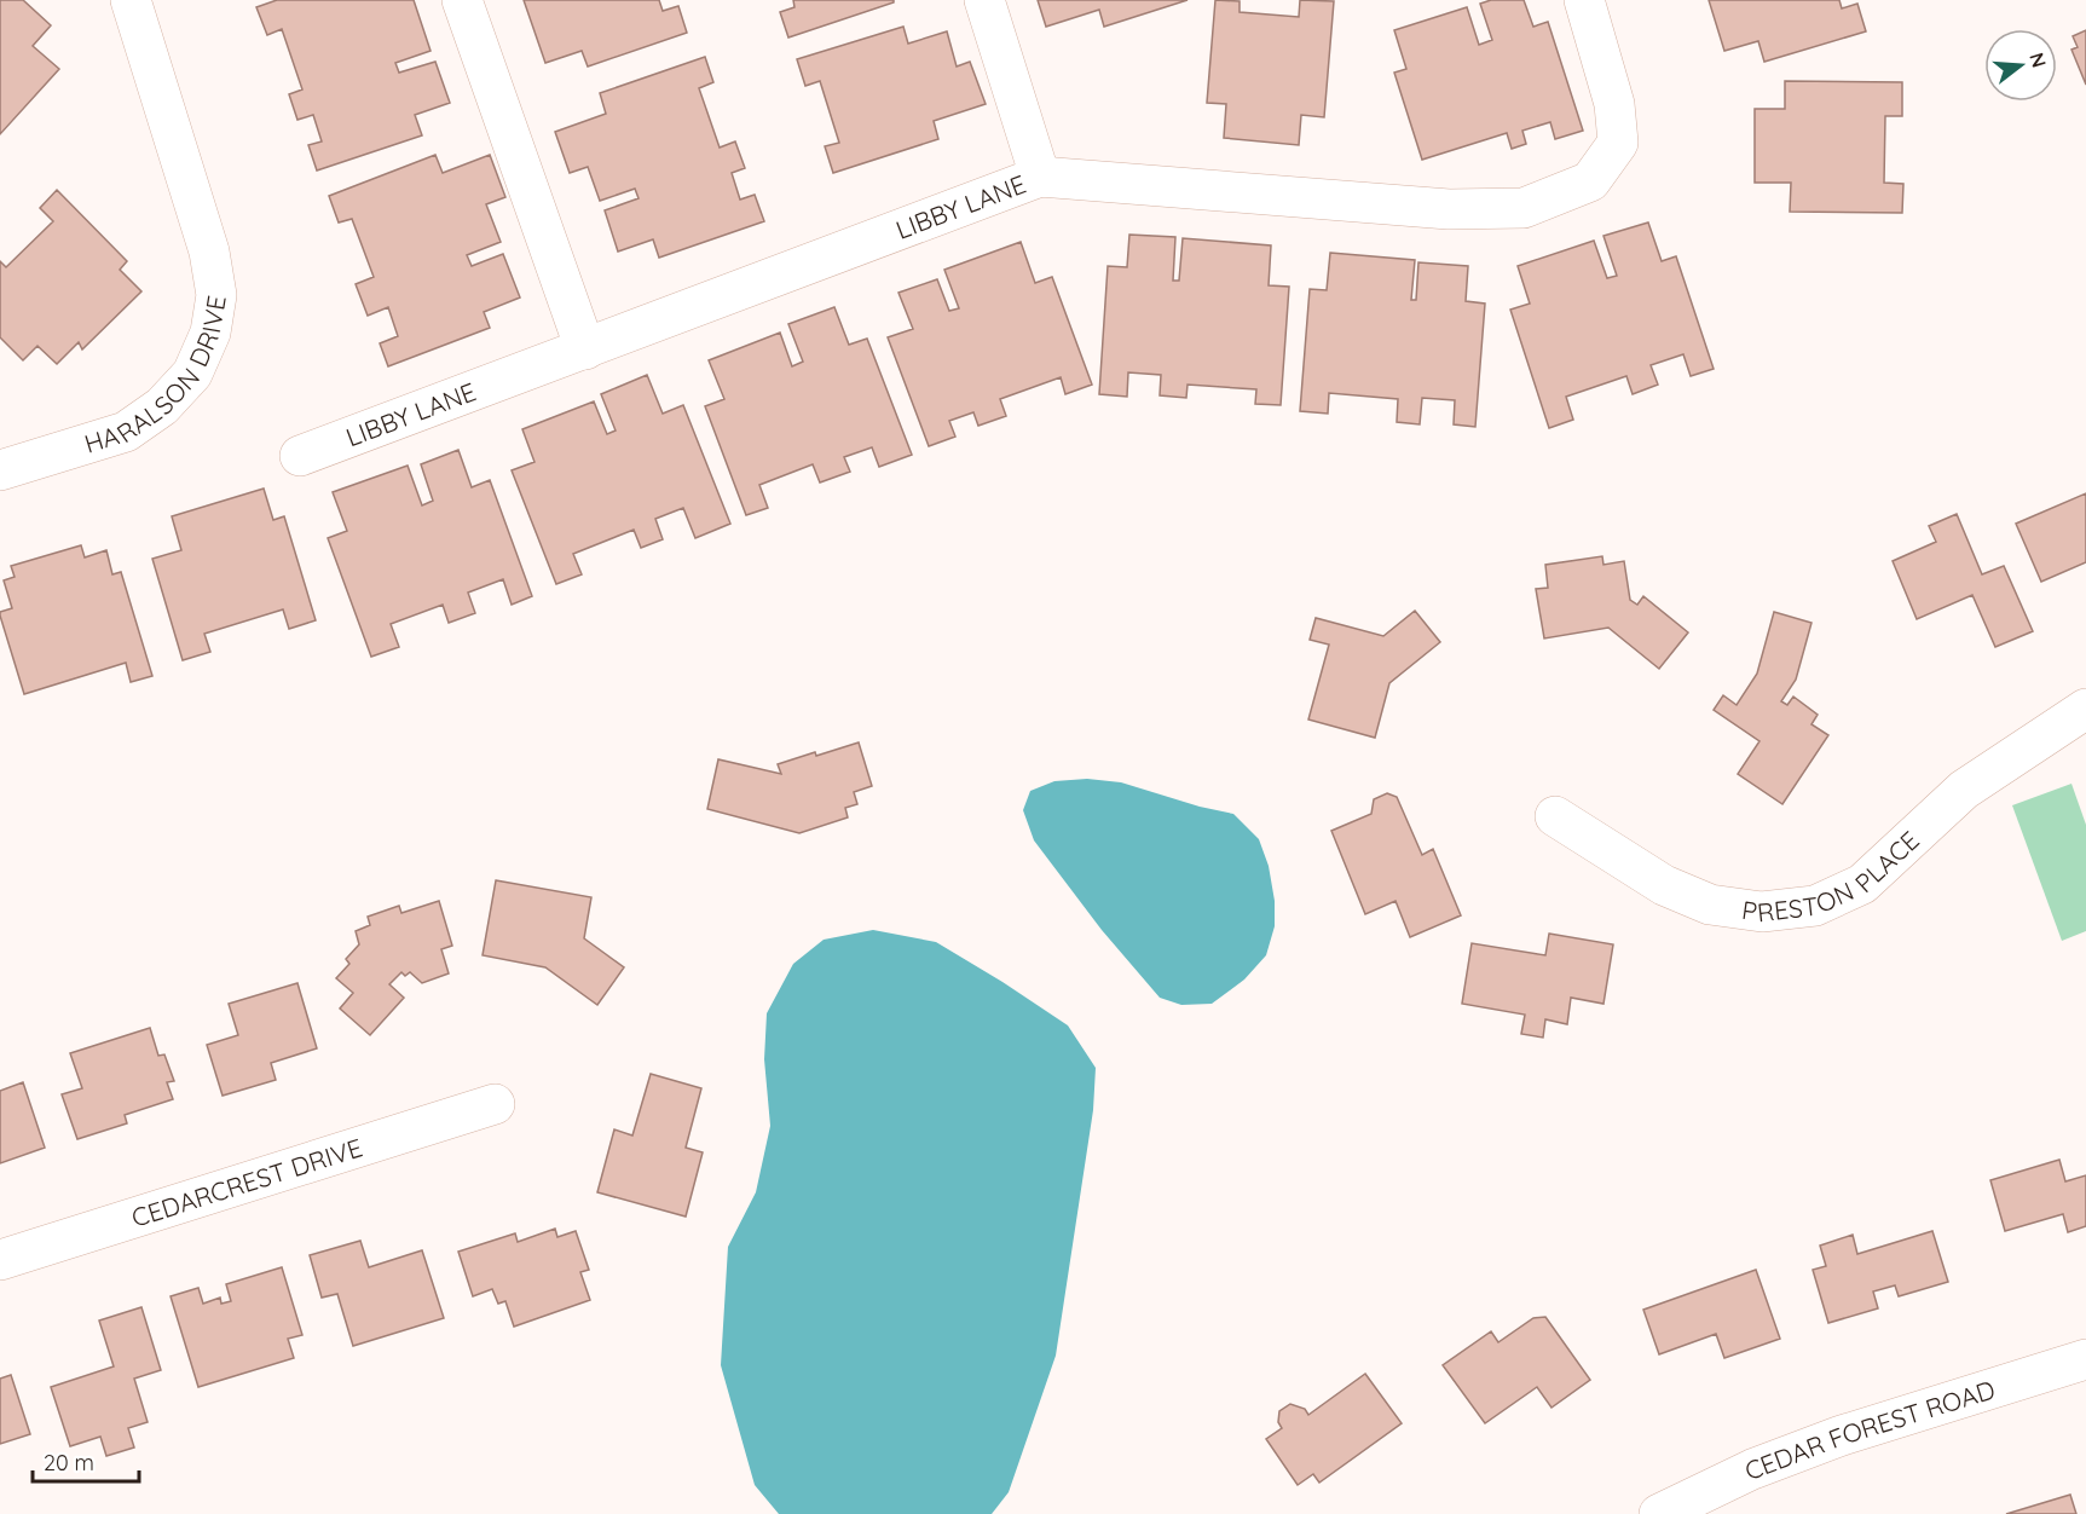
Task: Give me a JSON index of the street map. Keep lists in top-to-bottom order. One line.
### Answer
{"streets":{"street":["LIBBY LANE","HARALSON DRIVE","PRESTON PLACE","CEDARCREST DRIVE","CEDAR FOREST ROAD"]},"scale_bar":"20 m","north":"right"}
